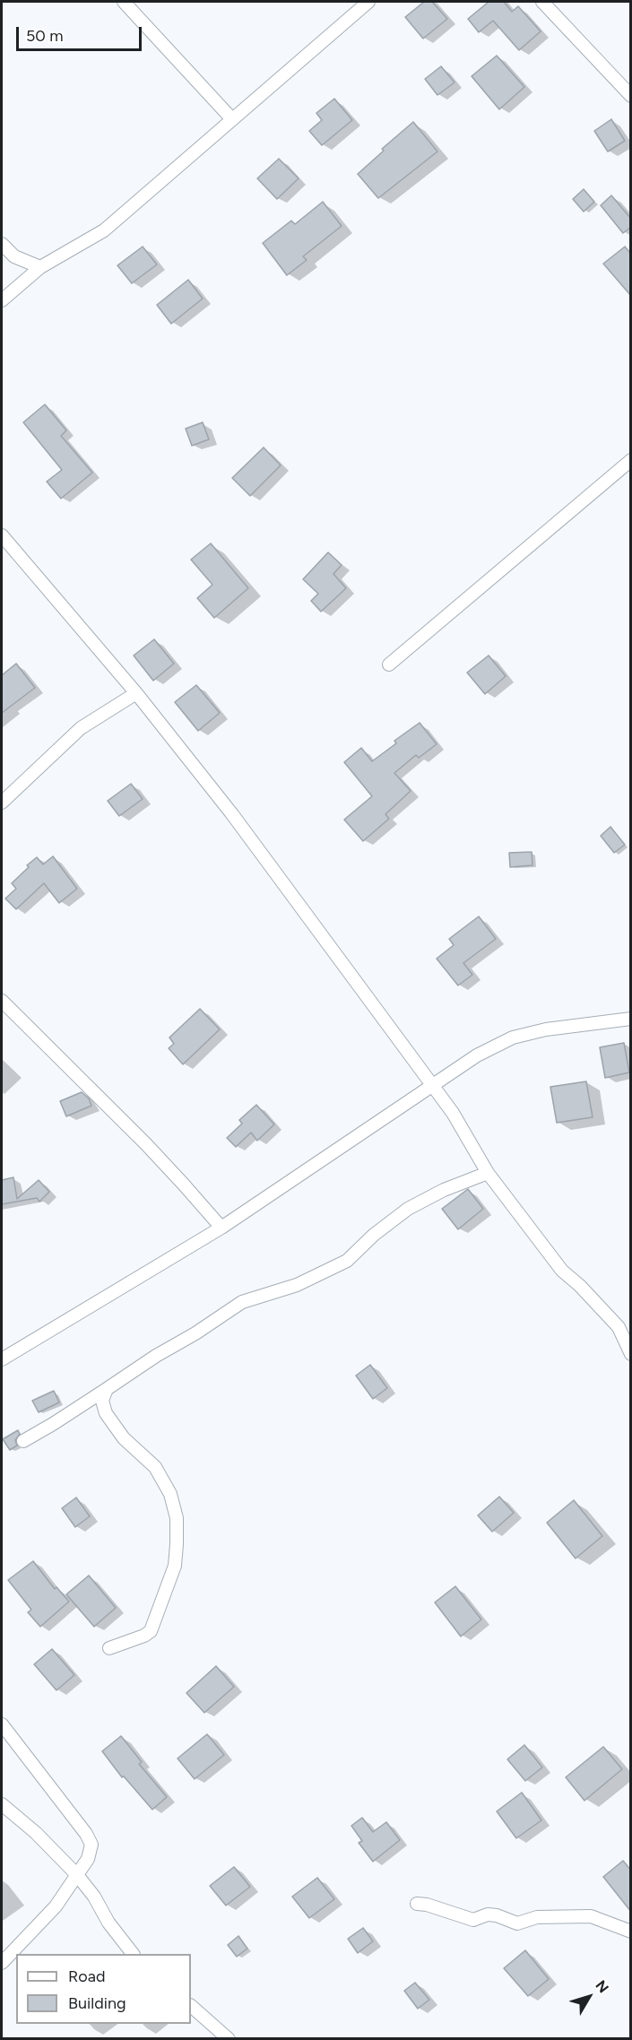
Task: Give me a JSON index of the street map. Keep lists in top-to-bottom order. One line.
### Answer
{"legend":["Road","Building"],"scale_bar":"50 m","north":"top right"}
